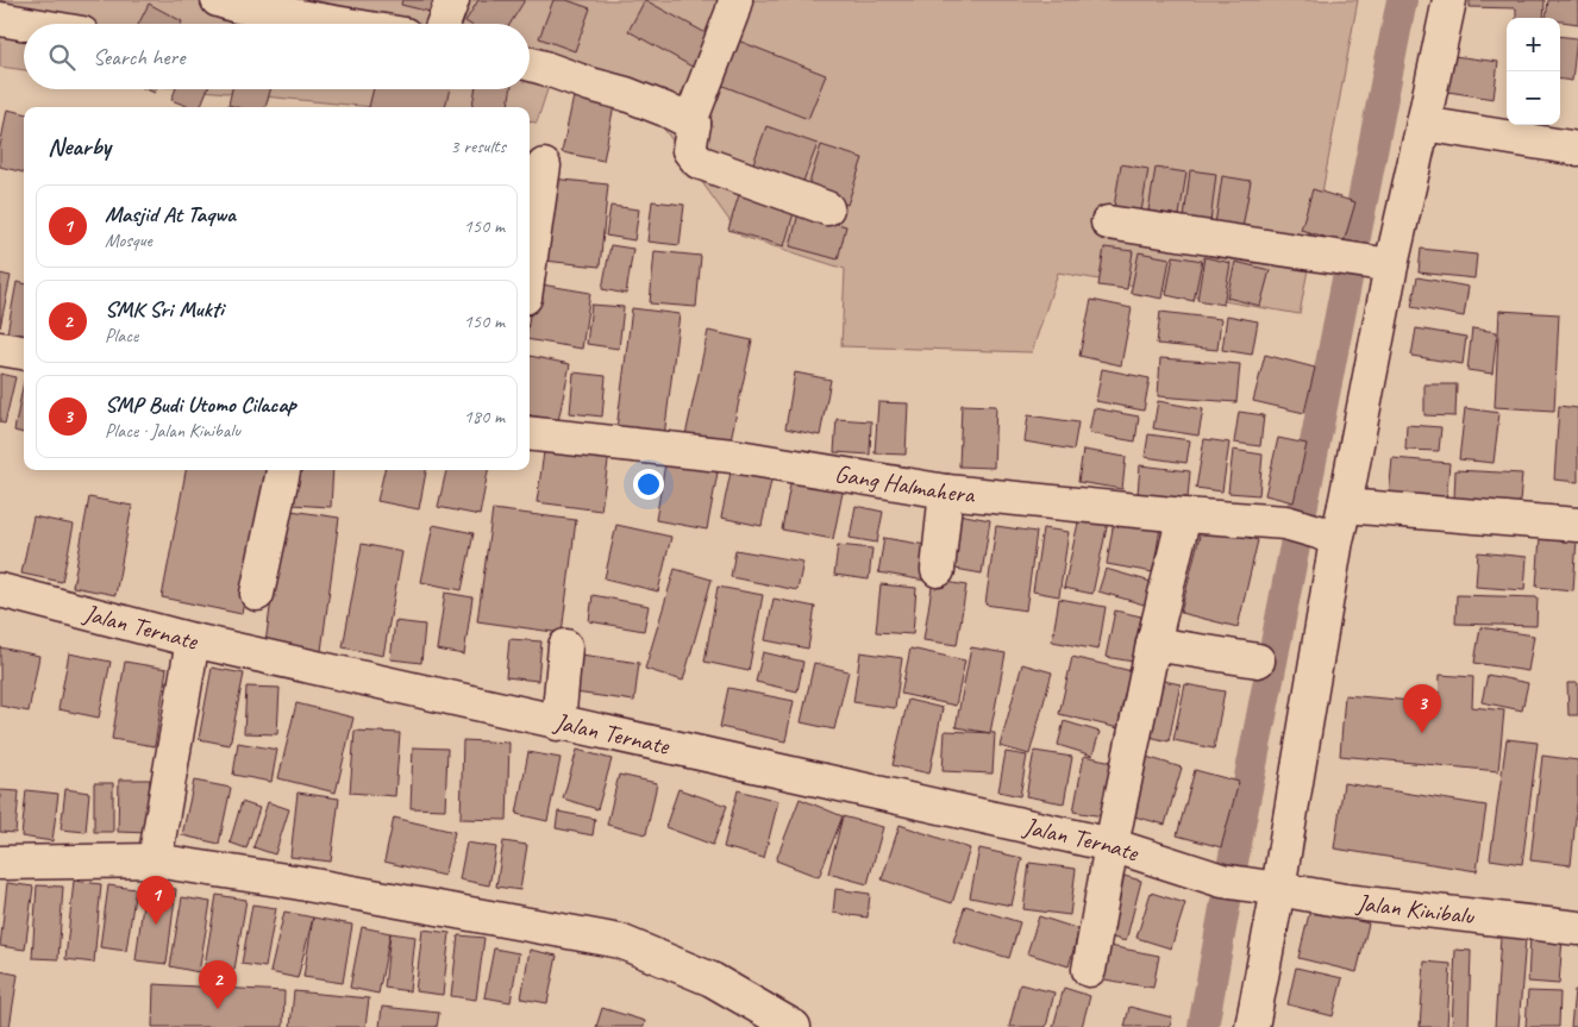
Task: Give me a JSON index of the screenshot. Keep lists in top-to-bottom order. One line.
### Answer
{"streets":{"street":["Gang Halmahera","Jalan Ternate","Jalan Kinibalu"]},"crossings":[["Jalan Ternate","Jalan Kinibalu"]],"page":{"map_buttons":["+","−"],"search":"Search here","heading":["Nearby","3 results"],"list":[{"mark":"1","name":"Masjid At Taqwa","note":"Mosque","value":"150 m"},{"mark":"2","name":"SMK Sri Mukti","note":"Place","value":"150 m"},{"mark":"3","name":"SMP Budi Utomo Cilacap","note":"Place · Jalan Kinibalu","value":"180 m"}],"pins":["3","1","2"]}}
